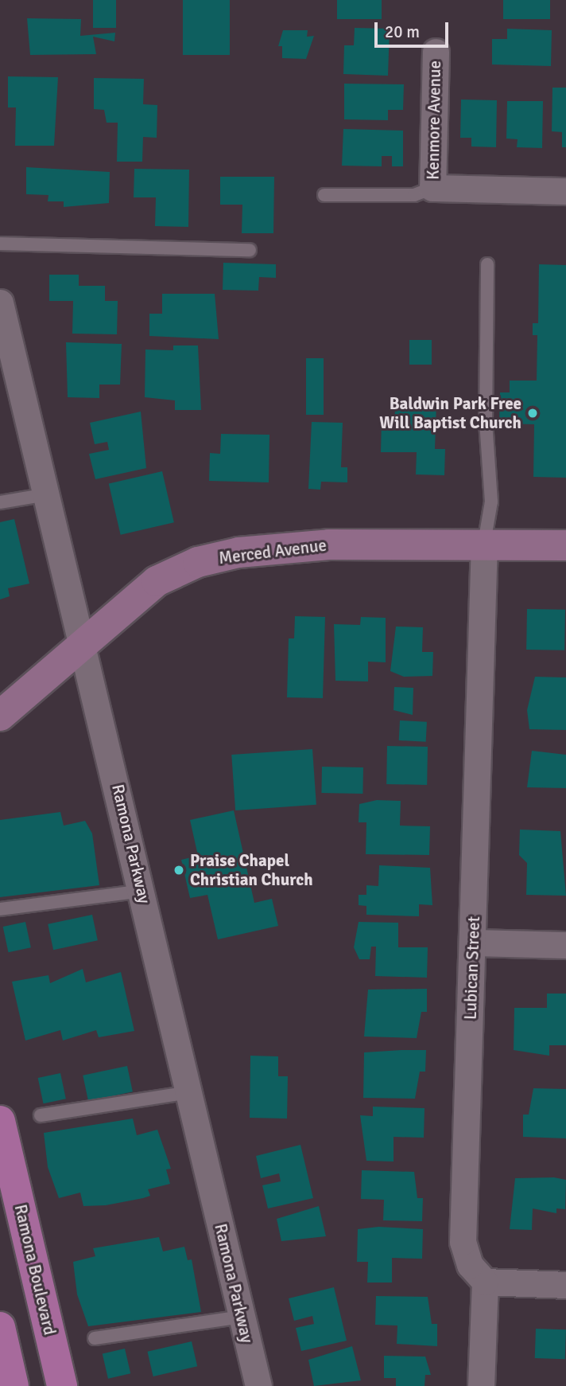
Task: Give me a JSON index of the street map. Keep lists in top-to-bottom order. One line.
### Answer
{"streets":{"main road":["Ramona Boulevard"],"street":["Kenmore Avenue","Merced Avenue","Ramona Parkway","Lubican Street"]},"crossings":[["Merced Avenue","Ramona Parkway"],["Merced Avenue","Lubican Street"]],"places":["Baldwin Park Free Will Baptist Church","Praise Chapel Christian Church"],"scale_bar":"20 m"}
